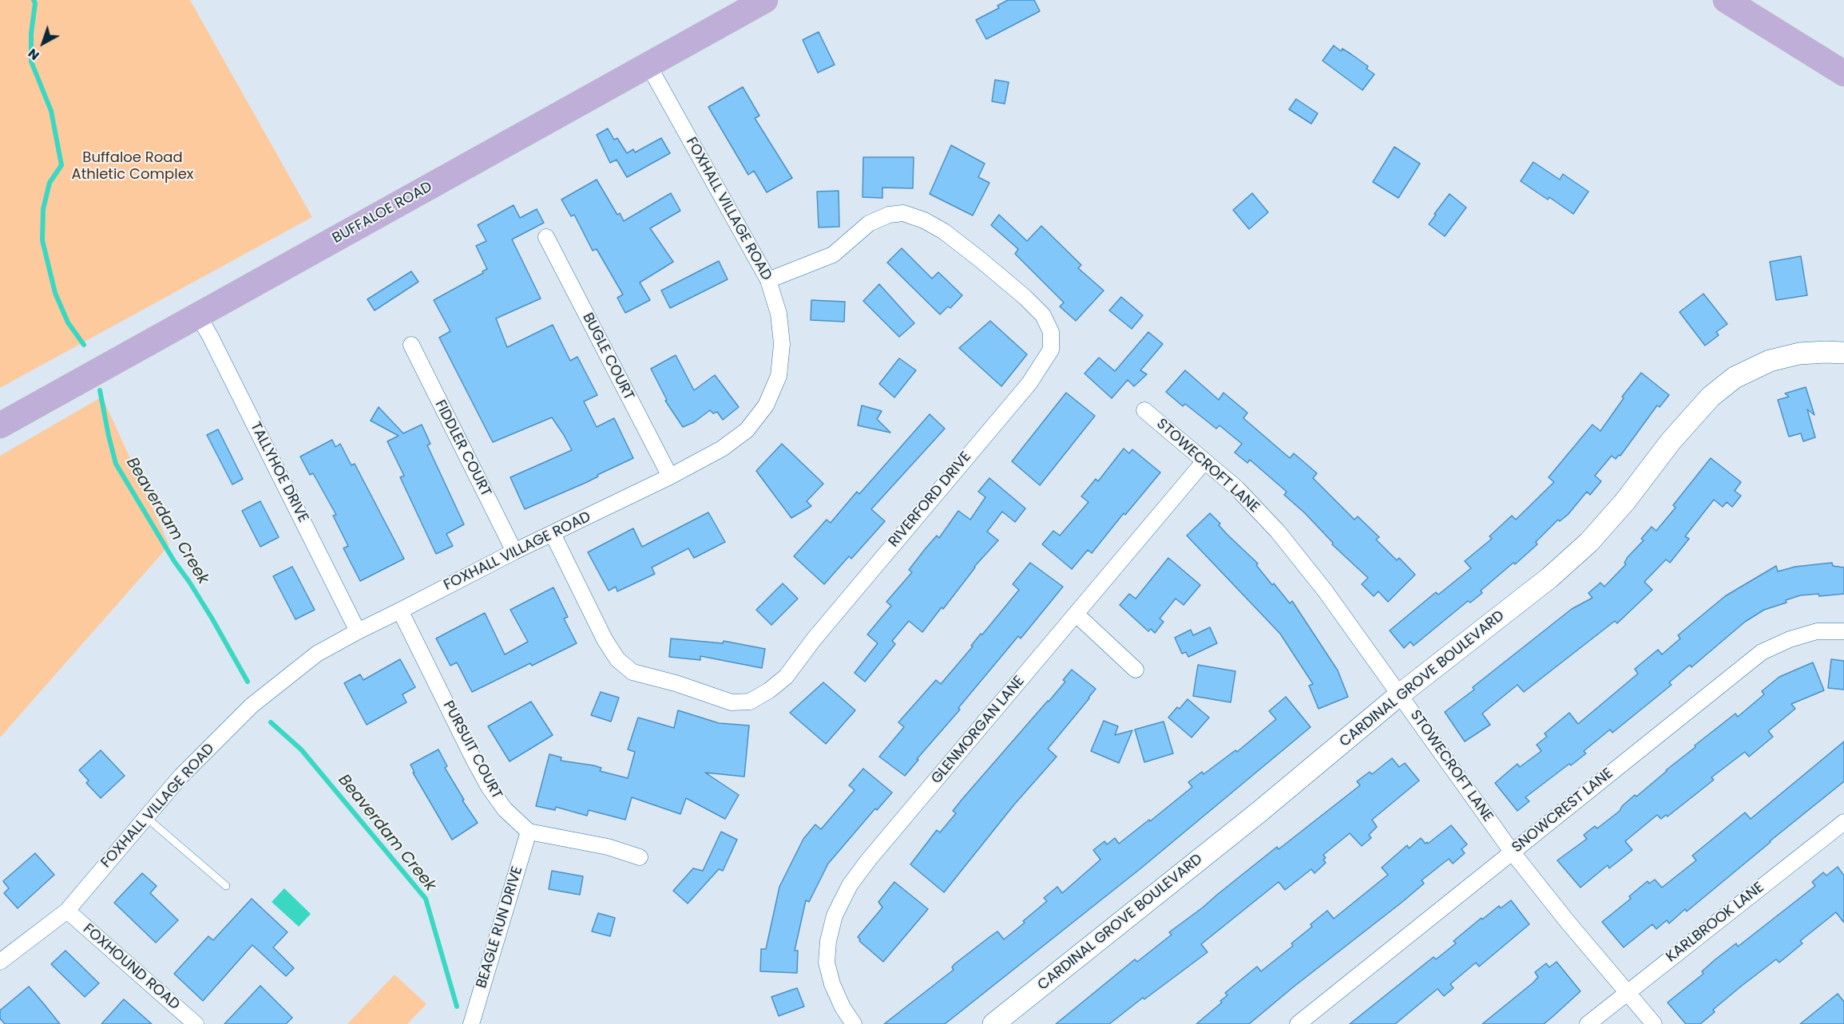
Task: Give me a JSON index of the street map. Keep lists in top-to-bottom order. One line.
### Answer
{"streets":{"main road":["BUFFALOE ROAD"],"street":["FOXHALL VILLAGE ROAD","BUGLE COURT","FIDDLER COURT","STOWECROFT LANE","TALLYHOE DRIVE","RIVERFORD DRIVE","CARDINAL GROVE BOULEVARD","GLENMORGAN LANE","PURSUIT COURT","SNOWCREST LANE","KARLBROOK LANE","BEAGLE RUN DRIVE","FOXHOUND ROAD"]},"crossings":[["FOXHALL VILLAGE ROAD","BUFFALOE ROAD"],["FOXHALL VILLAGE ROAD","BUGLE COURT"],["FOXHALL VILLAGE ROAD","FIDDLER COURT"],["FOXHALL VILLAGE ROAD","TALLYHOE DRIVE"],["FOXHALL VILLAGE ROAD","RIVERFORD DRIVE"],["FOXHALL VILLAGE ROAD","PURSUIT COURT"],["FOXHALL VILLAGE ROAD","FOXHOUND ROAD"],["BUFFALOE ROAD","TALLYHOE DRIVE"],["STOWECROFT LANE","CARDINAL GROVE BOULEVARD"],["STOWECROFT LANE","GLENMORGAN LANE"],["STOWECROFT LANE","SNOWCREST LANE"],["STOWECROFT LANE","KARLBROOK LANE"],["PURSUIT COURT","BEAGLE RUN DRIVE"]],"water":["Beaverdam Creek"],"parks":["Buffaloe Road Athletic Complex"],"north":"bottom left"}
